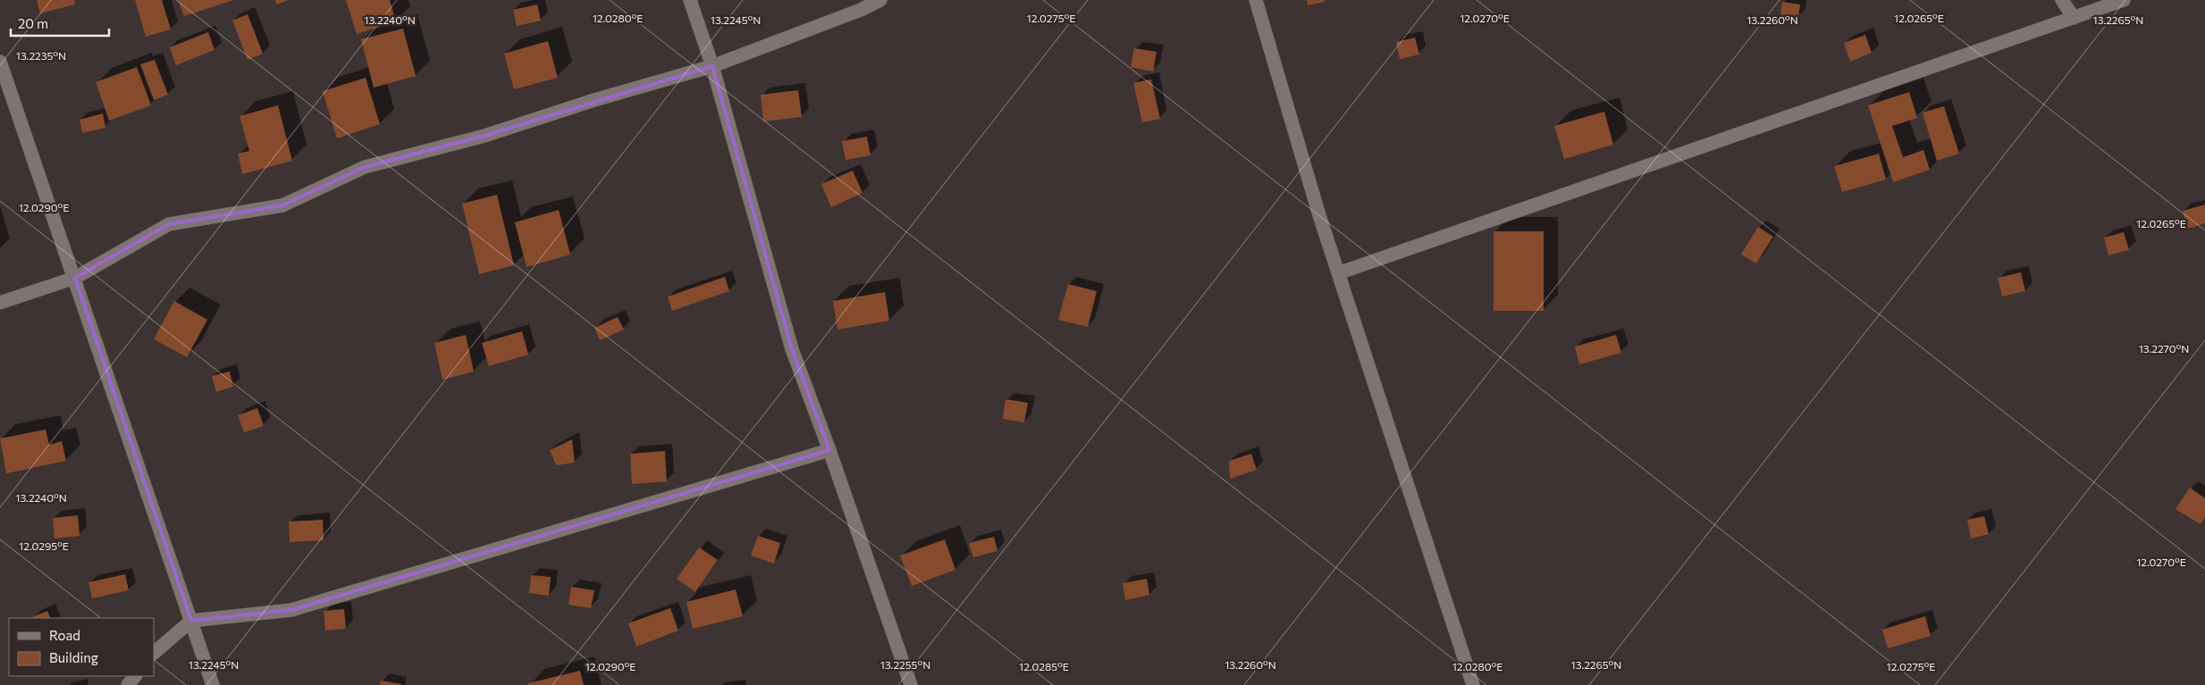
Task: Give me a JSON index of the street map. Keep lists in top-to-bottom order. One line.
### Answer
{"legend":["Road","Building"],"scale_bar":"20 m","coordinates":["12.0280°E","12.0275°E","12.0270°E","12.0265°E","13.2245°N","13.2260°N","13.2265°N","13.2240°N","13.2235°N","12.0290°E","13.2270°N","12.0295°E","13.2255°N","12.0285°E"]}
